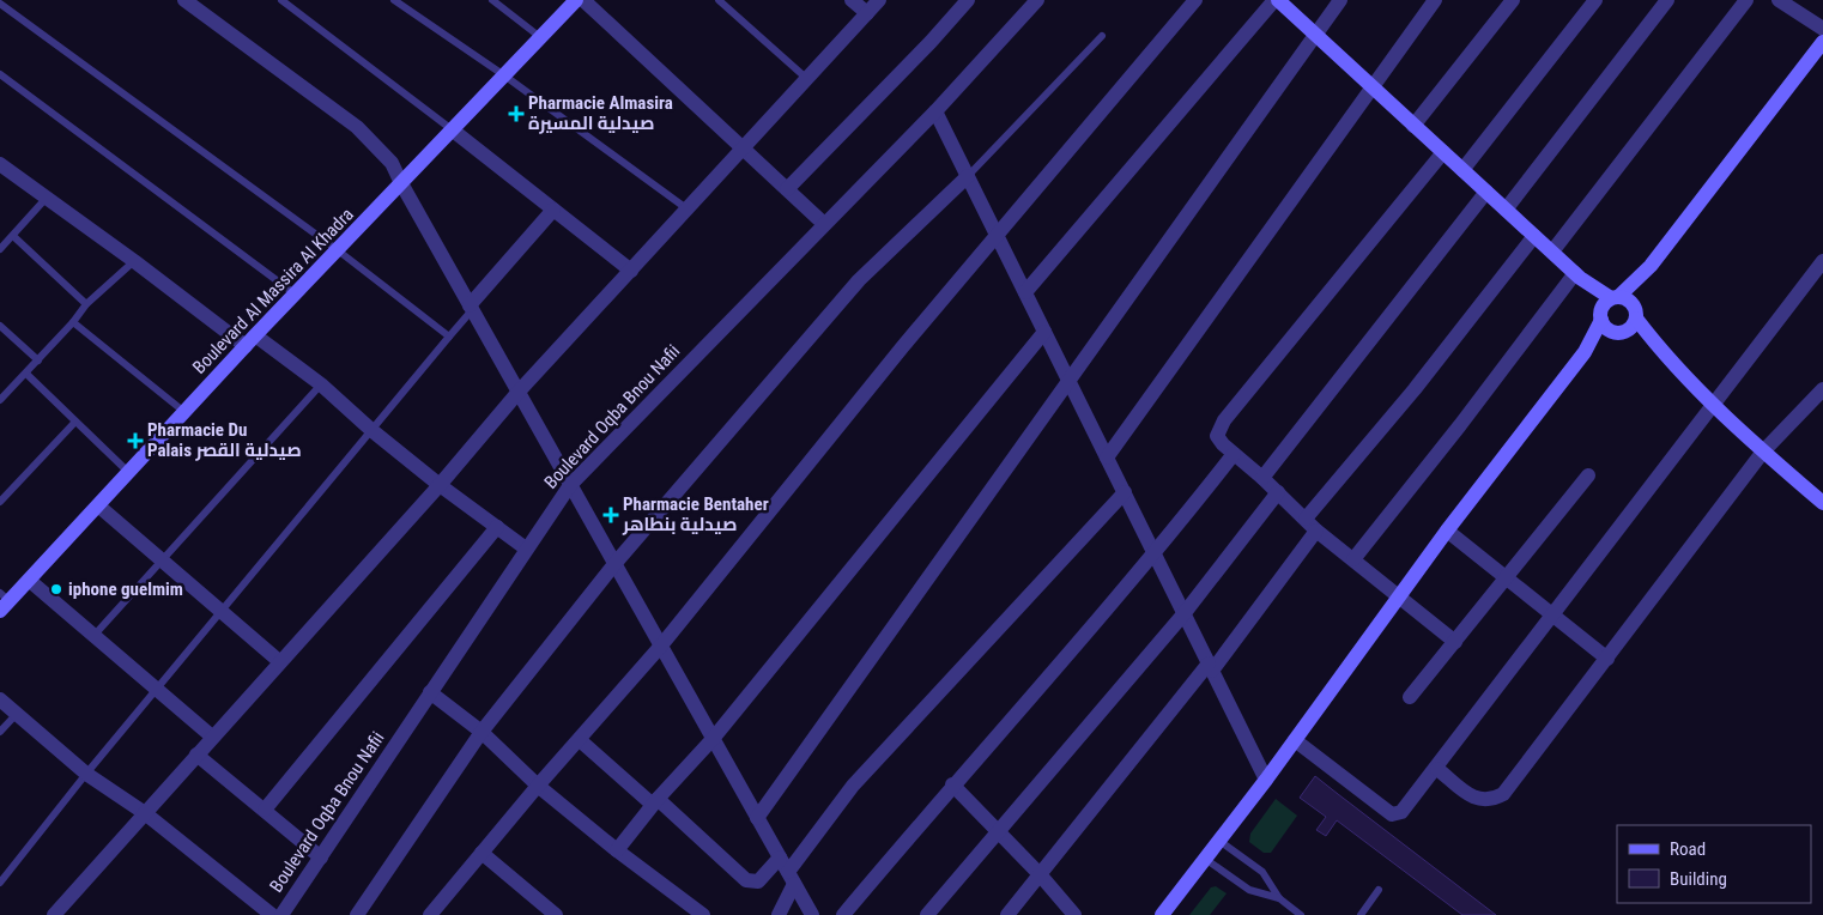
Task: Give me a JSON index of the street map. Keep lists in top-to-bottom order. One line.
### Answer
{"streets":{"street":["Boulevard Al Massira Al Khadra","Boulevard Oqba Bnou Nafii"]},"places":{"health":["Pharmacie Almasira صيدلية المسيرة","Pharmacie Du Palais صيدلية القصر","Pharmacie Bentaher صيدلية بنطاهر"],"other":["iphone guelmim"]},"legend":["Road","Building"]}
